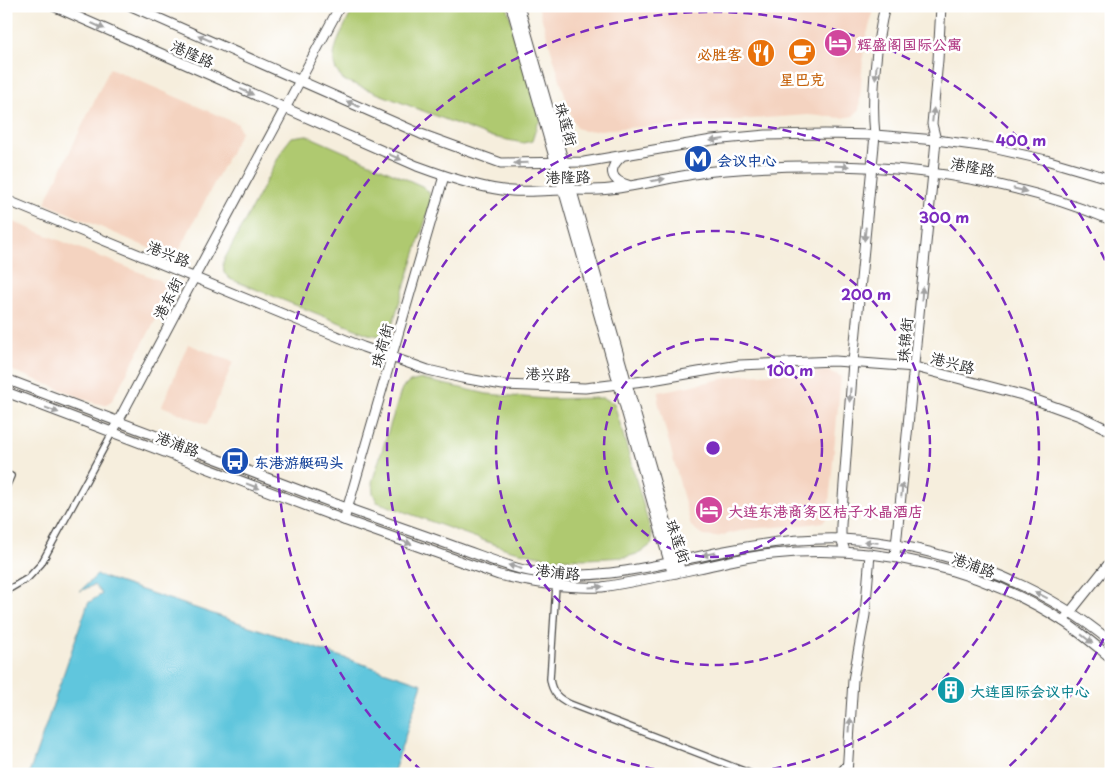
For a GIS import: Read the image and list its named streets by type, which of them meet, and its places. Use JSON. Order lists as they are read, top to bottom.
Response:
{
  "streets": {
    "main road": [
      "港隆路",
      "珠莲街",
      "港兴路",
      "港东街",
      "珠锦街",
      "珠荷街",
      "港浦路"
    ]
  },
  "crossings": [
    ["港隆路", "珠莲街"],
    ["港隆路", "港东街"],
    ["港隆路", "珠锦街"],
    ["港隆路", "珠荷街"],
    ["珠莲街", "港兴路"],
    ["珠莲街", "港浦路"],
    ["港兴路", "港东街"],
    ["港兴路", "珠锦街"],
    ["港兴路", "珠荷街"],
    ["港东街", "港浦路"],
    ["珠锦街", "港浦路"],
    ["珠荷街", "港浦路"]
  ],
  "places": {
    "hotel": ["辉盛阁国际公寓", "大连东港商务区桔子水晶酒店"],
    "cafe": ["星巴克"],
    "restaurant": ["必胜客"],
    "metro station": ["会议中心"],
    "bus stop": ["东港游艇码头"],
    "building": ["大连国际会议中心"]
  },
  "rings": [
    "400 m",
    "300 m",
    "200 m",
    "100 m"
  ]
}
